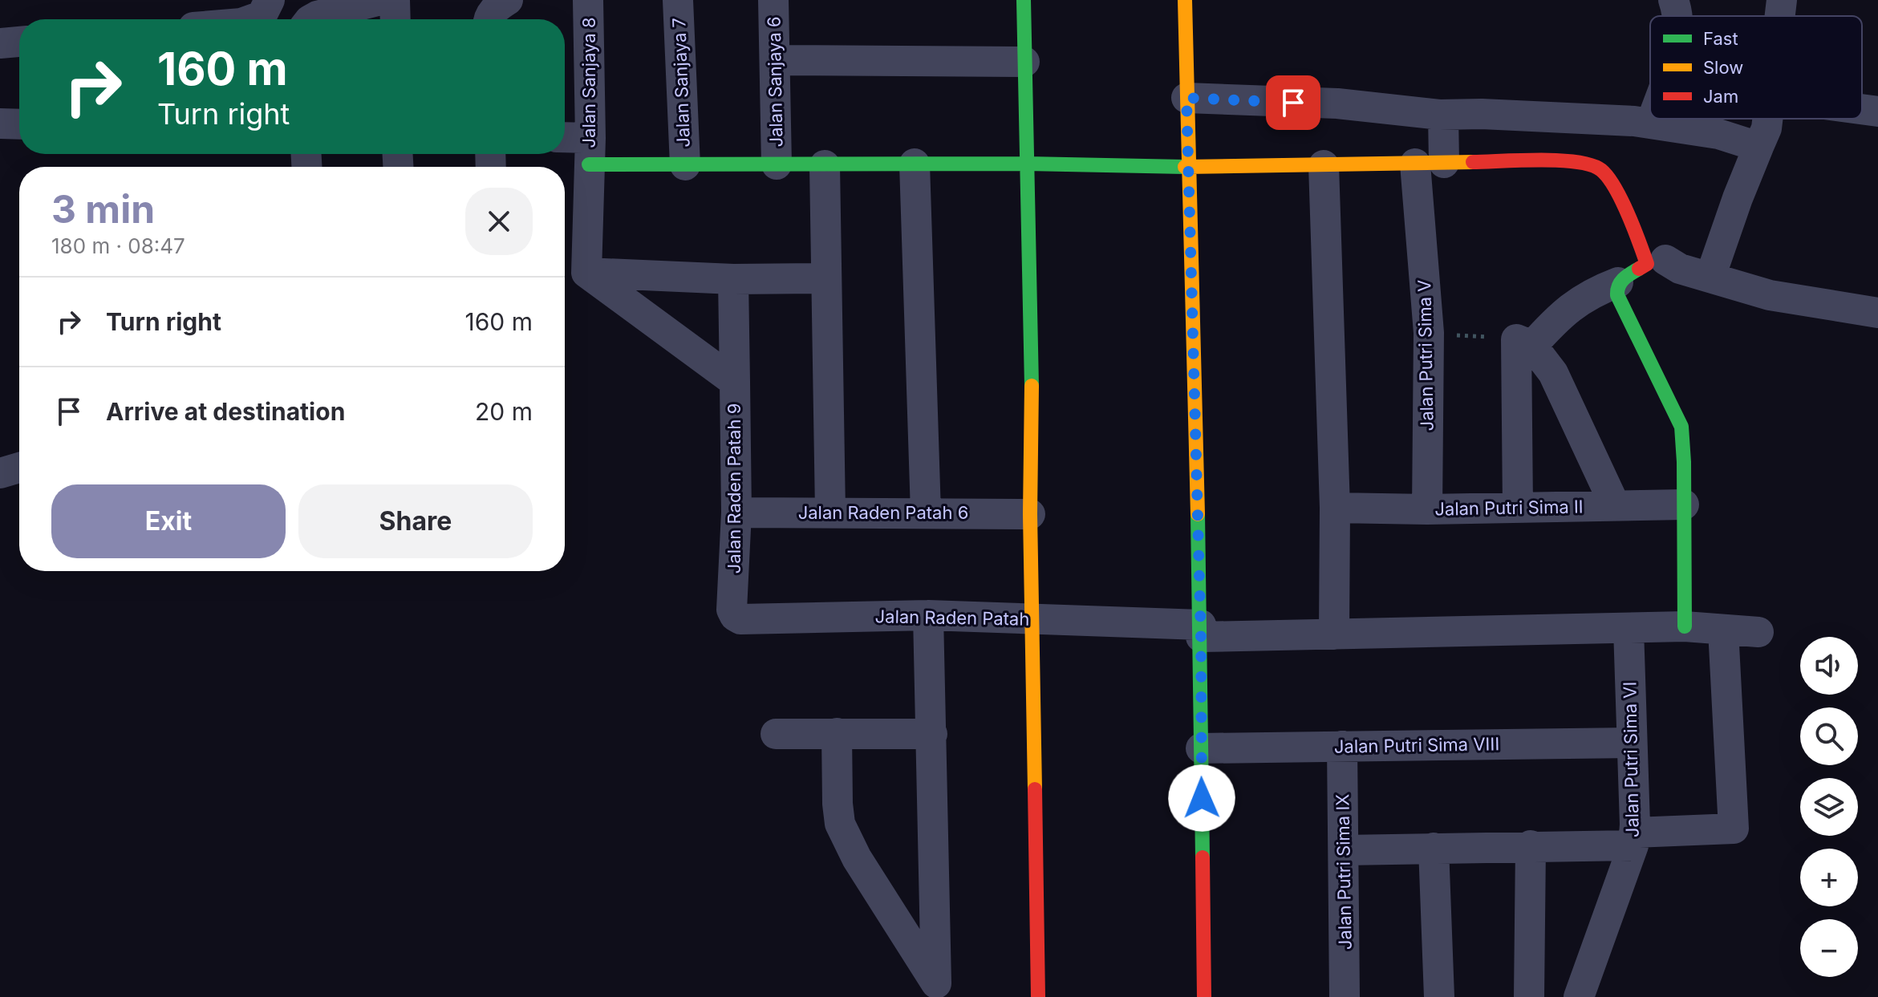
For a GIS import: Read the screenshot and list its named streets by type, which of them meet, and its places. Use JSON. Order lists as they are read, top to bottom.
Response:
{
  "streets": {
    "street": [
      "Jalan Sanjaya 6",
      "Jalan Sanjaya 8",
      "Jalan Sanjaya 7",
      "Jalan Putri Sima V",
      "Jalan Raden Patah 9",
      "Jalan Putri Sima II",
      "Jalan Raden Patah 6",
      "Jalan Raden Patah",
      "Jalan Putri Sima VIII",
      "Jalan Putri Sima VI",
      "Jalan Putri Sima IX"
    ]
  },
  "crossings": [
    ["Jalan Putri Sima V", "Jalan Putri Sima II"],
    ["Jalan Raden Patah 9", "Jalan Raden Patah 6"],
    ["Jalan Raden Patah 9", "Jalan Raden Patah"],
    ["Jalan Raden Patah", "Jalan Putri Sima VI"],
    ["Jalan Putri Sima VIII", "Jalan Putri Sima VI"],
    ["Jalan Putri Sima VIII", "Jalan Putri Sima IX"]
  ],
  "legend": ["Fast", "Slow", "Jam"],
  "page": {
    "turn": ["160 m", "Turn right"],
    "heading": ["3 min", "180 m · 08:47"],
    "list": [
      {
        "name": "Turn right",
        "value": "160 m"
      },
      {
        "name": "Arrive at destination",
        "value": "20 m"
      }
    ],
    "buttons": ["Exit", "Share"],
    "map_buttons": ["+", "−"]
  }
}
